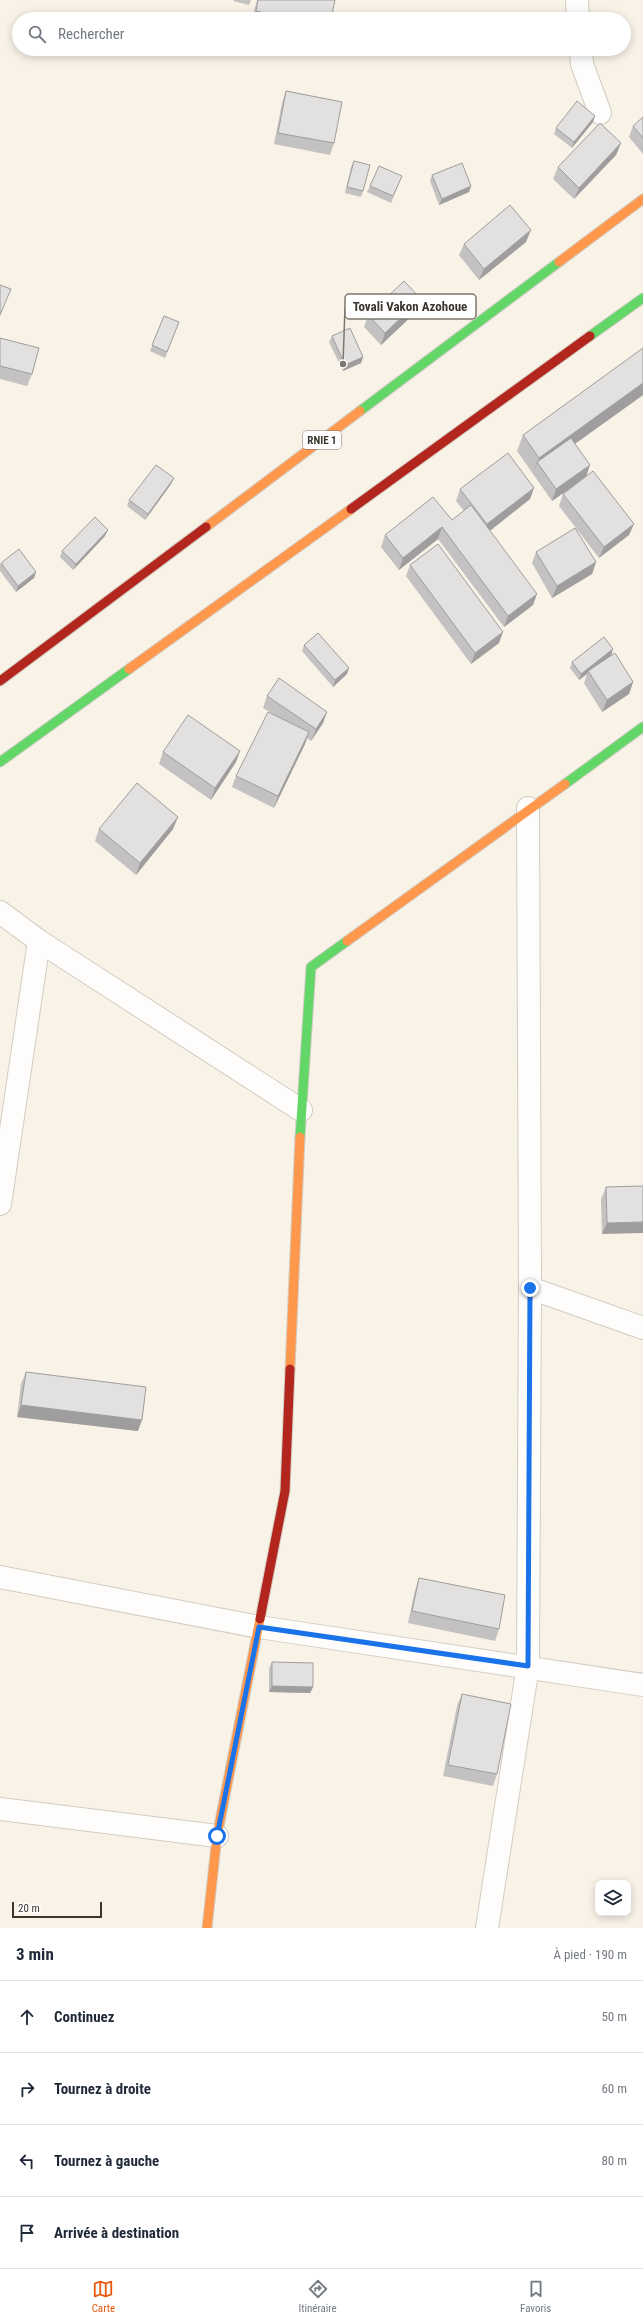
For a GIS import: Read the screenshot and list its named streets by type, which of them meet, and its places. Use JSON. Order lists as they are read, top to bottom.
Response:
{
  "streets": {
    "main road": ["RNIE 1"]
  },
  "places": ["Tovali Vakon Azohoue"],
  "scale_bar": "20 m",
  "page": {
    "search": "Rechercher",
    "scale": "20 m",
    "heading": ["3 min", "À pied · 190 m"],
    "list": [
      ["Continuez", "50 m"],
      ["Tournez à droite", "60 m"],
      ["Tournez à gauche", "80 m"],
      "Arrivée à destination"
    ],
    "nav": ["Carte", "Itinéraire", "Favoris"]
  }
}
